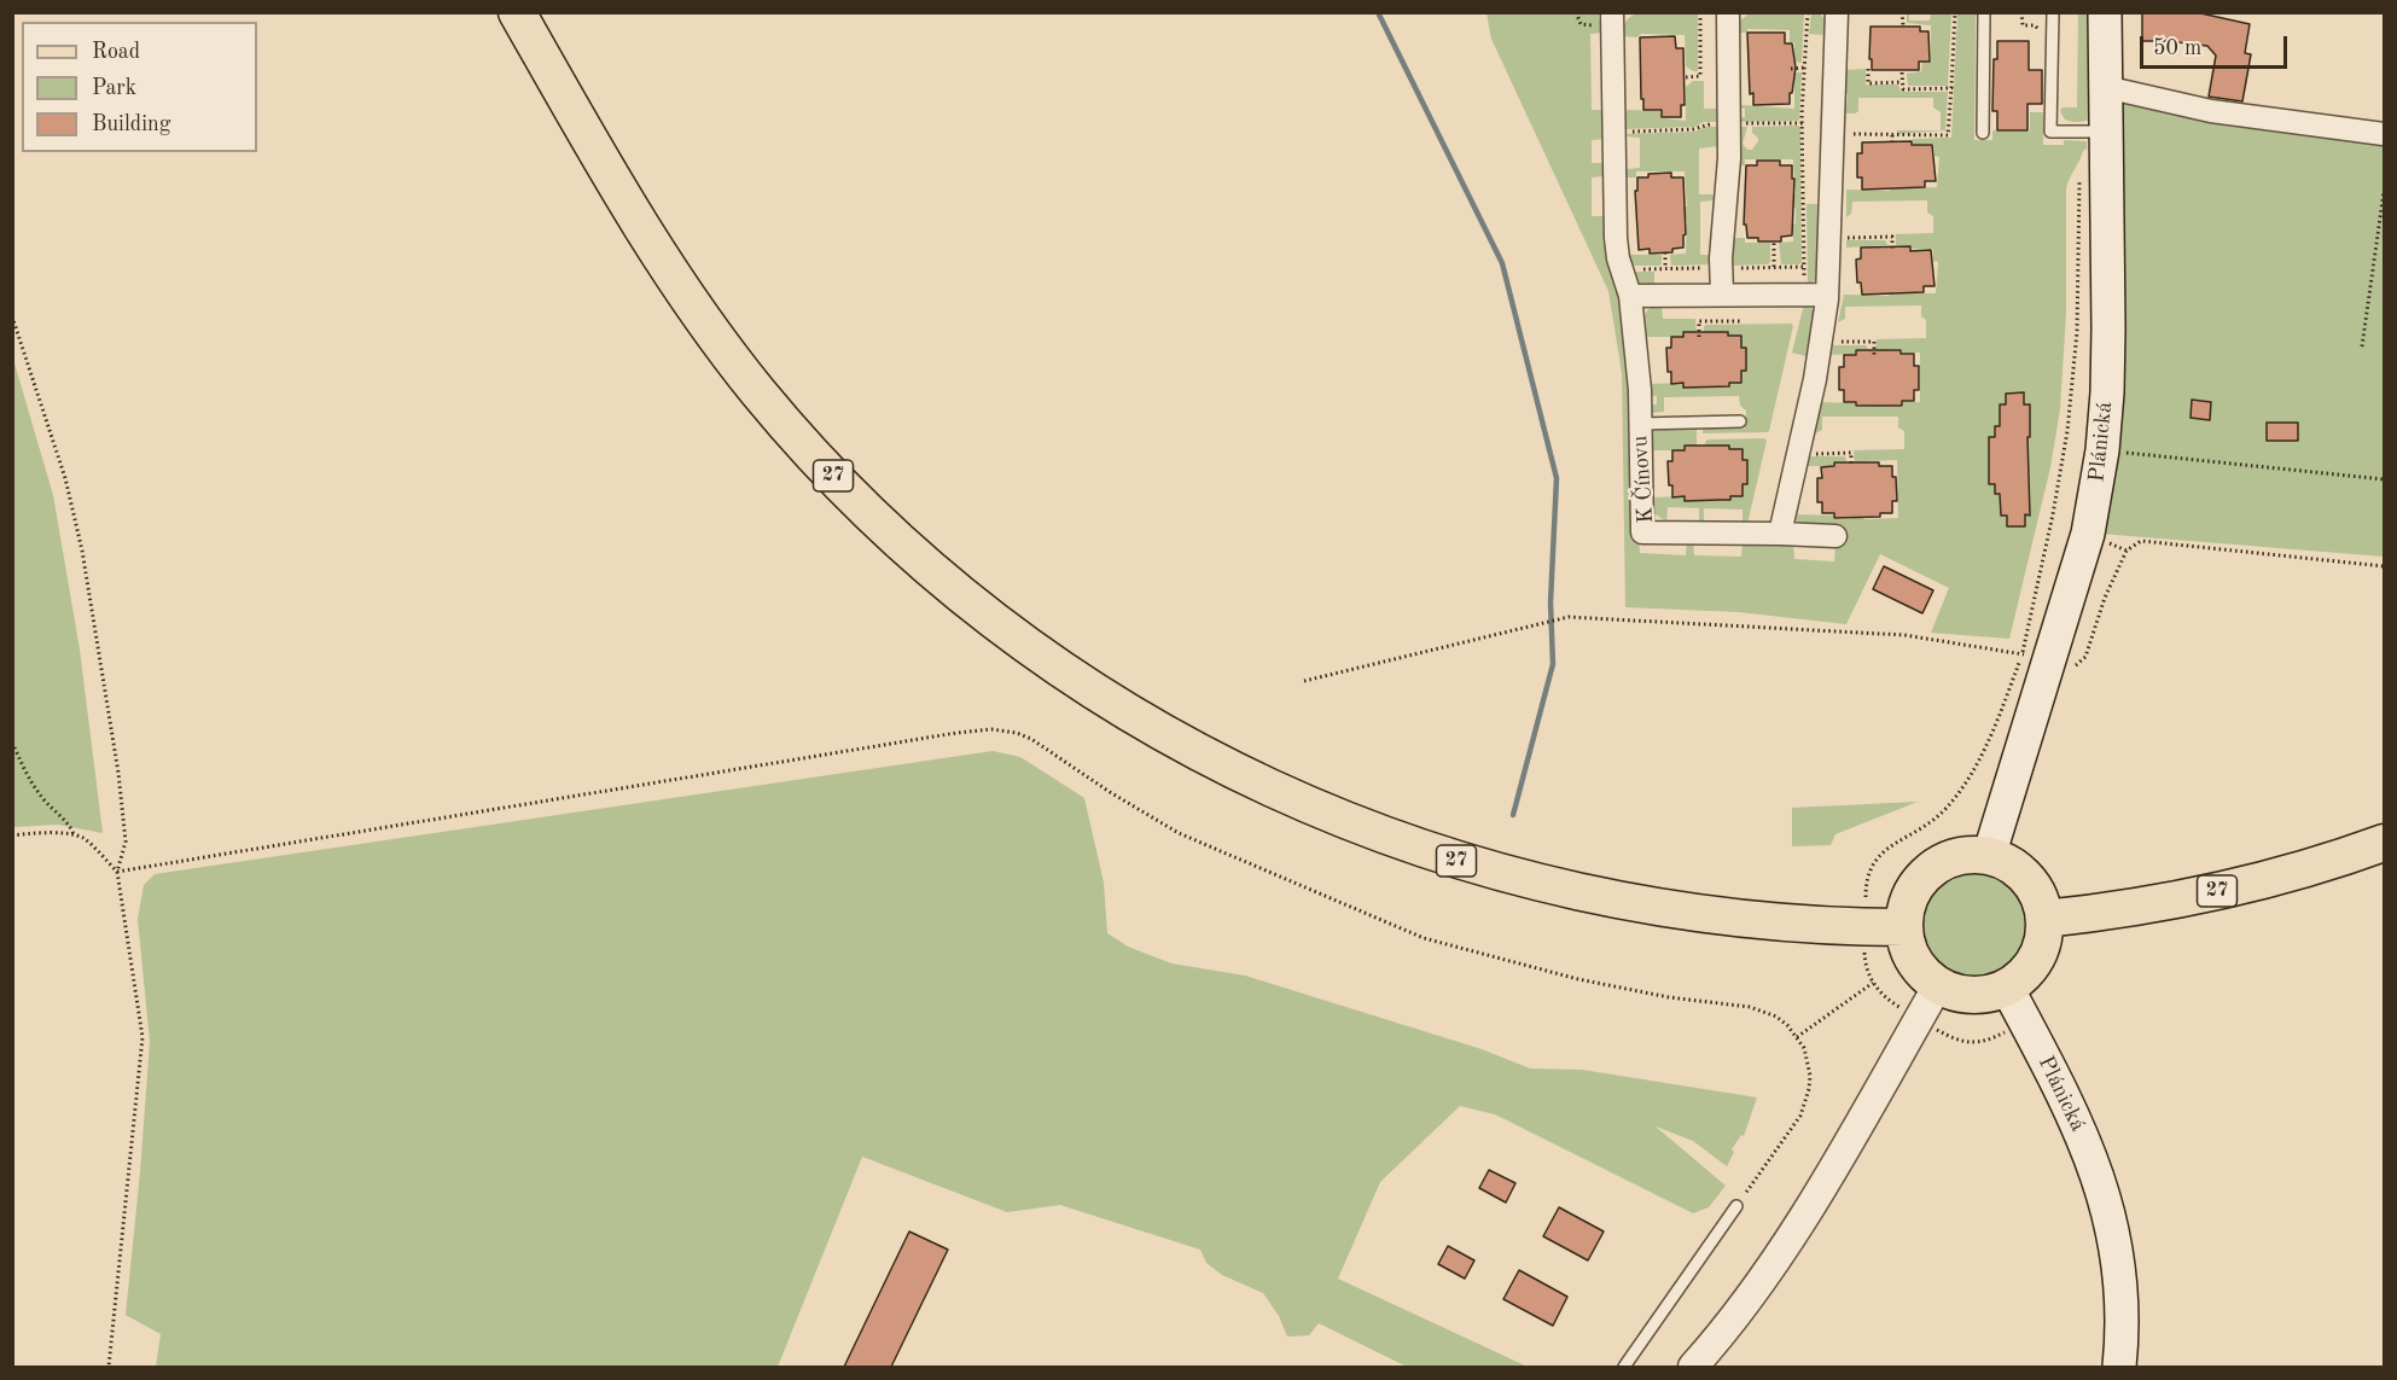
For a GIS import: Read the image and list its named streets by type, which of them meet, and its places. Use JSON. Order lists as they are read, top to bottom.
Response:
{
  "streets": {
    "main road": ["Plánická", "27"],
    "street": ["K Čínovu"]
  },
  "crossings": [
    ["Plánická", "27"]
  ],
  "legend": ["Road", "Park", "Building"],
  "scale_bar": "50 m"
}
